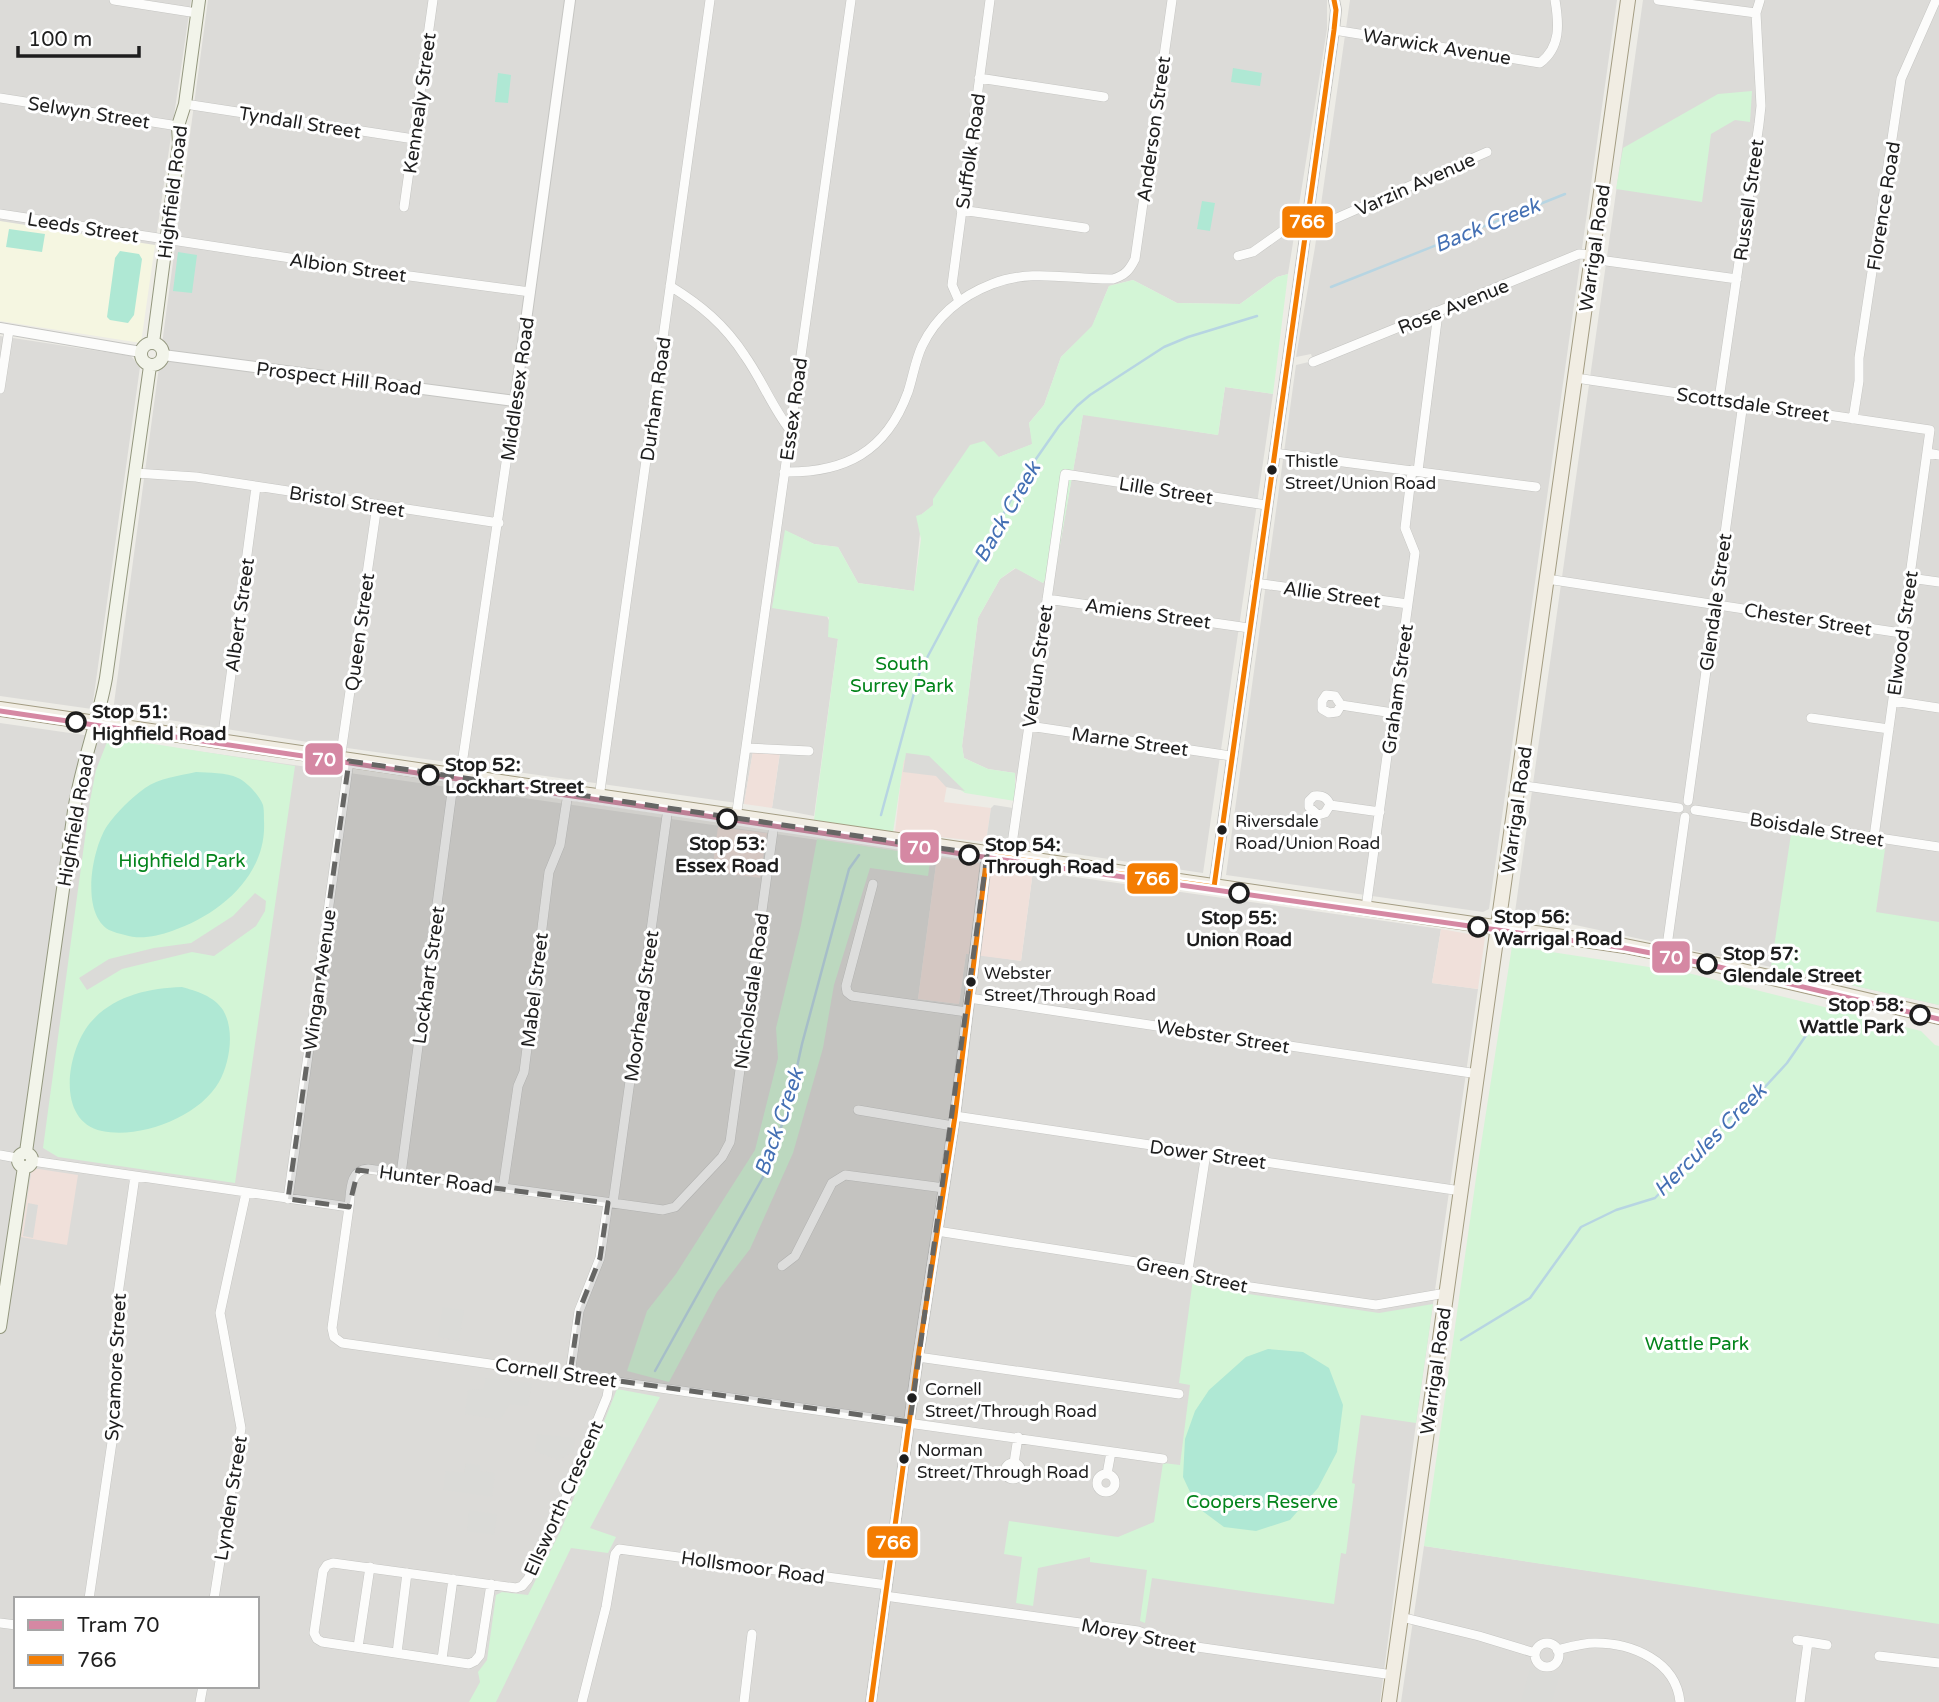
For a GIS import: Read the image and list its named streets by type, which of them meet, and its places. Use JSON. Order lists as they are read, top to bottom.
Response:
{
  "streets": {
    "main road": ["Highfield Road", "Warrigal Road"],
    "street": [
      "Warwick Avenue",
      "Kennealy Street",
      "Selwyn Street",
      "Tyndall Street",
      "Anderson Street",
      "Suffolk Road",
      "Varzin Avenue",
      "Russell Street",
      "Florence Road",
      "Leeds Street",
      "Albion Street",
      "Rose Avenue",
      "Prospect Hill Road",
      "Middlesex Road",
      "Durham Road",
      "Scottsdale Street",
      "Essex Road",
      "Lille Street",
      "Bristol Street",
      "Allie Street",
      "Glendale Street",
      "Amiens Street",
      "Albert Street",
      "Chester Street",
      "Queen Street",
      "Elwood Street",
      "Verdun Street",
      "Graham Street",
      "Marne Street",
      "Boisdale Street",
      "Lockhart Street",
      "Wingan Avenue",
      "Mabel Street",
      "Nicholsdale Road",
      "Moorhead Street",
      "Webster Street",
      "Dower Street",
      "Hunter Road",
      "Green Street",
      "Sycamore Street",
      "Cornell Street",
      "Lynden Street",
      "Ellsworth Crescent",
      "Hollsmoor Road",
      "Morey Street"
    ]
  },
  "crossings": [
    ["Kennealy Street", "Tyndall Street"],
    ["Selwyn Street", "Highfield Road"],
    ["Tyndall Street", "Highfield Road"],
    ["Anderson Street", "Suffolk Road"],
    ["Highfield Road", "Leeds Street"],
    ["Highfield Road", "Albion Street"],
    ["Highfield Road", "Prospect Hill Road"],
    ["Highfield Road", "Bristol Street"],
    ["Russell Street", "Rose Avenue"],
    ["Russell Street", "Scottsdale Street"],
    ["Florence Road", "Scottsdale Street"],
    ["Leeds Street", "Albion Street"],
    ["Warrigal Road", "Rose Avenue"],
    ["Warrigal Road", "Scottsdale Street"],
    ["Warrigal Road", "Chester Street"],
    ["Warrigal Road", "Webster Street"],
    ["Warrigal Road", "Dower Street"],
    ["Warrigal Road", "Green Street"],
    ["Warrigal Road", "Morey Street"],
    ["Albion Street", "Middlesex Road"],
    ["Rose Avenue", "Graham Street"],
    ["Prospect Hill Road", "Middlesex Road"],
    ["Middlesex Road", "Bristol Street"],
    ["Middlesex Road", "Lockhart Street"],
    ["Scottsdale Street", "Glendale Street"],
    ["Scottsdale Street", "Elwood Street"],
    ["Lille Street", "Verdun Street"],
    ["Bristol Street", "Albert Street"],
    ["Bristol Street", "Queen Street"],
    ["Allie Street", "Graham Street"],
    ["Glendale Street", "Chester Street"],
    ["Glendale Street", "Boisdale Street"],
    ["Amiens Street", "Verdun Street"],
    ["Chester Street", "Elwood Street"],
    ["Queen Street", "Wingan Avenue"],
    ["Elwood Street", "Boisdale Street"],
    ["Verdun Street", "Marne Street"],
    ["Lockhart Street", "Hunter Road"],
    ["Mabel Street", "Hunter Road"],
    ["Nicholsdale Road", "Hunter Road"],
    ["Moorhead Street", "Hunter Road"],
    ["Moorhead Street", "Cornell Street"],
    ["Hunter Road", "Cornell Street"],
    ["Cornell Street", "Ellsworth Crescent"],
    ["Hollsmoor Road", "Morey Street"]
  ],
  "water": ["Back Creek", "Hercules Creek"],
  "parks": [
    "South Surrey Park",
    "Highfield Park",
    "Wattle Park",
    "Coopers Reserve"
  ],
  "places": [
    "Thistle Street/Union Road",
    "Stop 51: Highfield Road",
    "Stop 52: Lockhart Street",
    "Stop 53: Essex Road",
    "Riversdale Road/Union Road",
    "Stop 54: Through Road",
    "Stop 55: Union Road",
    "Stop 56: Warrigal Road",
    "Stop 57: Glendale Street",
    "Webster Street/Through Road",
    "Stop 58: Wattle Park",
    "Cornell Street/Through Road",
    "Norman Street/Through Road"
  ],
  "lines": ["transit line 766", "tram line 70"],
  "legend": ["Tram 70", "766"],
  "scale_bar": "100 m"
}
